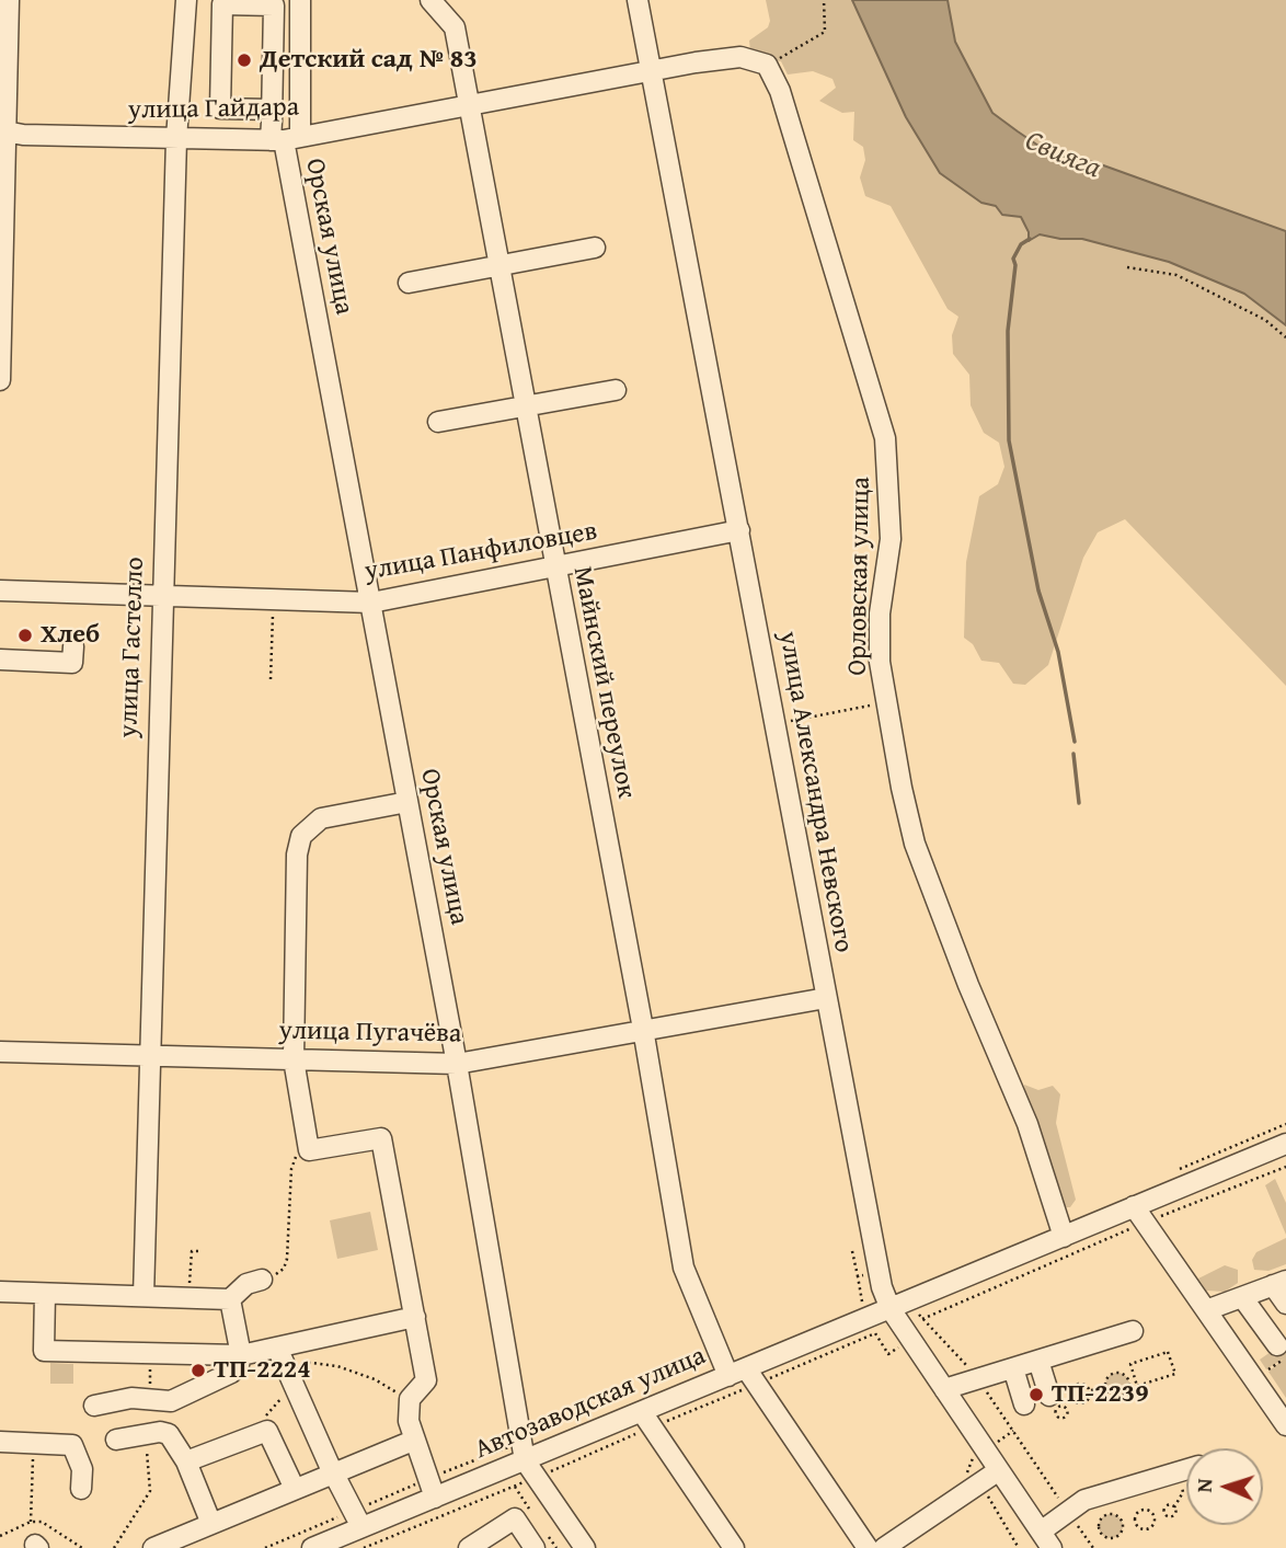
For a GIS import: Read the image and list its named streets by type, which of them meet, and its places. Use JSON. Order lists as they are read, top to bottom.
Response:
{
  "streets": {
    "street": [
      "улица Гайдара",
      "Орская улица",
      "улица Панфиловцев",
      "Орловская улица",
      "улица Гастелло",
      "Майнский переулок",
      "улица Александра Невского",
      "улица Пугачёва",
      "Автозаводская улица"
    ]
  },
  "crossings": [
    ["улица Гайдара", "Орская улица"],
    ["улица Гайдара", "улица Гастелло"],
    ["улица Гайдара", "Майнский переулок"],
    ["улица Гайдара", "улица Александра Невского"],
    ["Орская улица", "улица Панфиловцев"],
    ["Орская улица", "улица Пугачёва"],
    ["Орская улица", "Автозаводская улица"],
    ["улица Панфиловцев", "улица Гастелло"],
    ["улица Панфиловцев", "Майнский переулок"],
    ["улица Панфиловцев", "улица Александра Невского"],
    ["улица Гастелло", "улица Пугачёва"],
    ["Майнский переулок", "улица Пугачёва"],
    ["Майнский переулок", "Автозаводская улица"],
    ["улица Александра Невского", "улица Пугачёва"],
    ["улица Александра Невского", "Автозаводская улица"]
  ],
  "water": ["Свияга"],
  "places": [
    "Детский сад № 83",
    "Хлеб",
    "ТП-2224",
    "ТП-2239"
  ],
  "north": "left"
}
